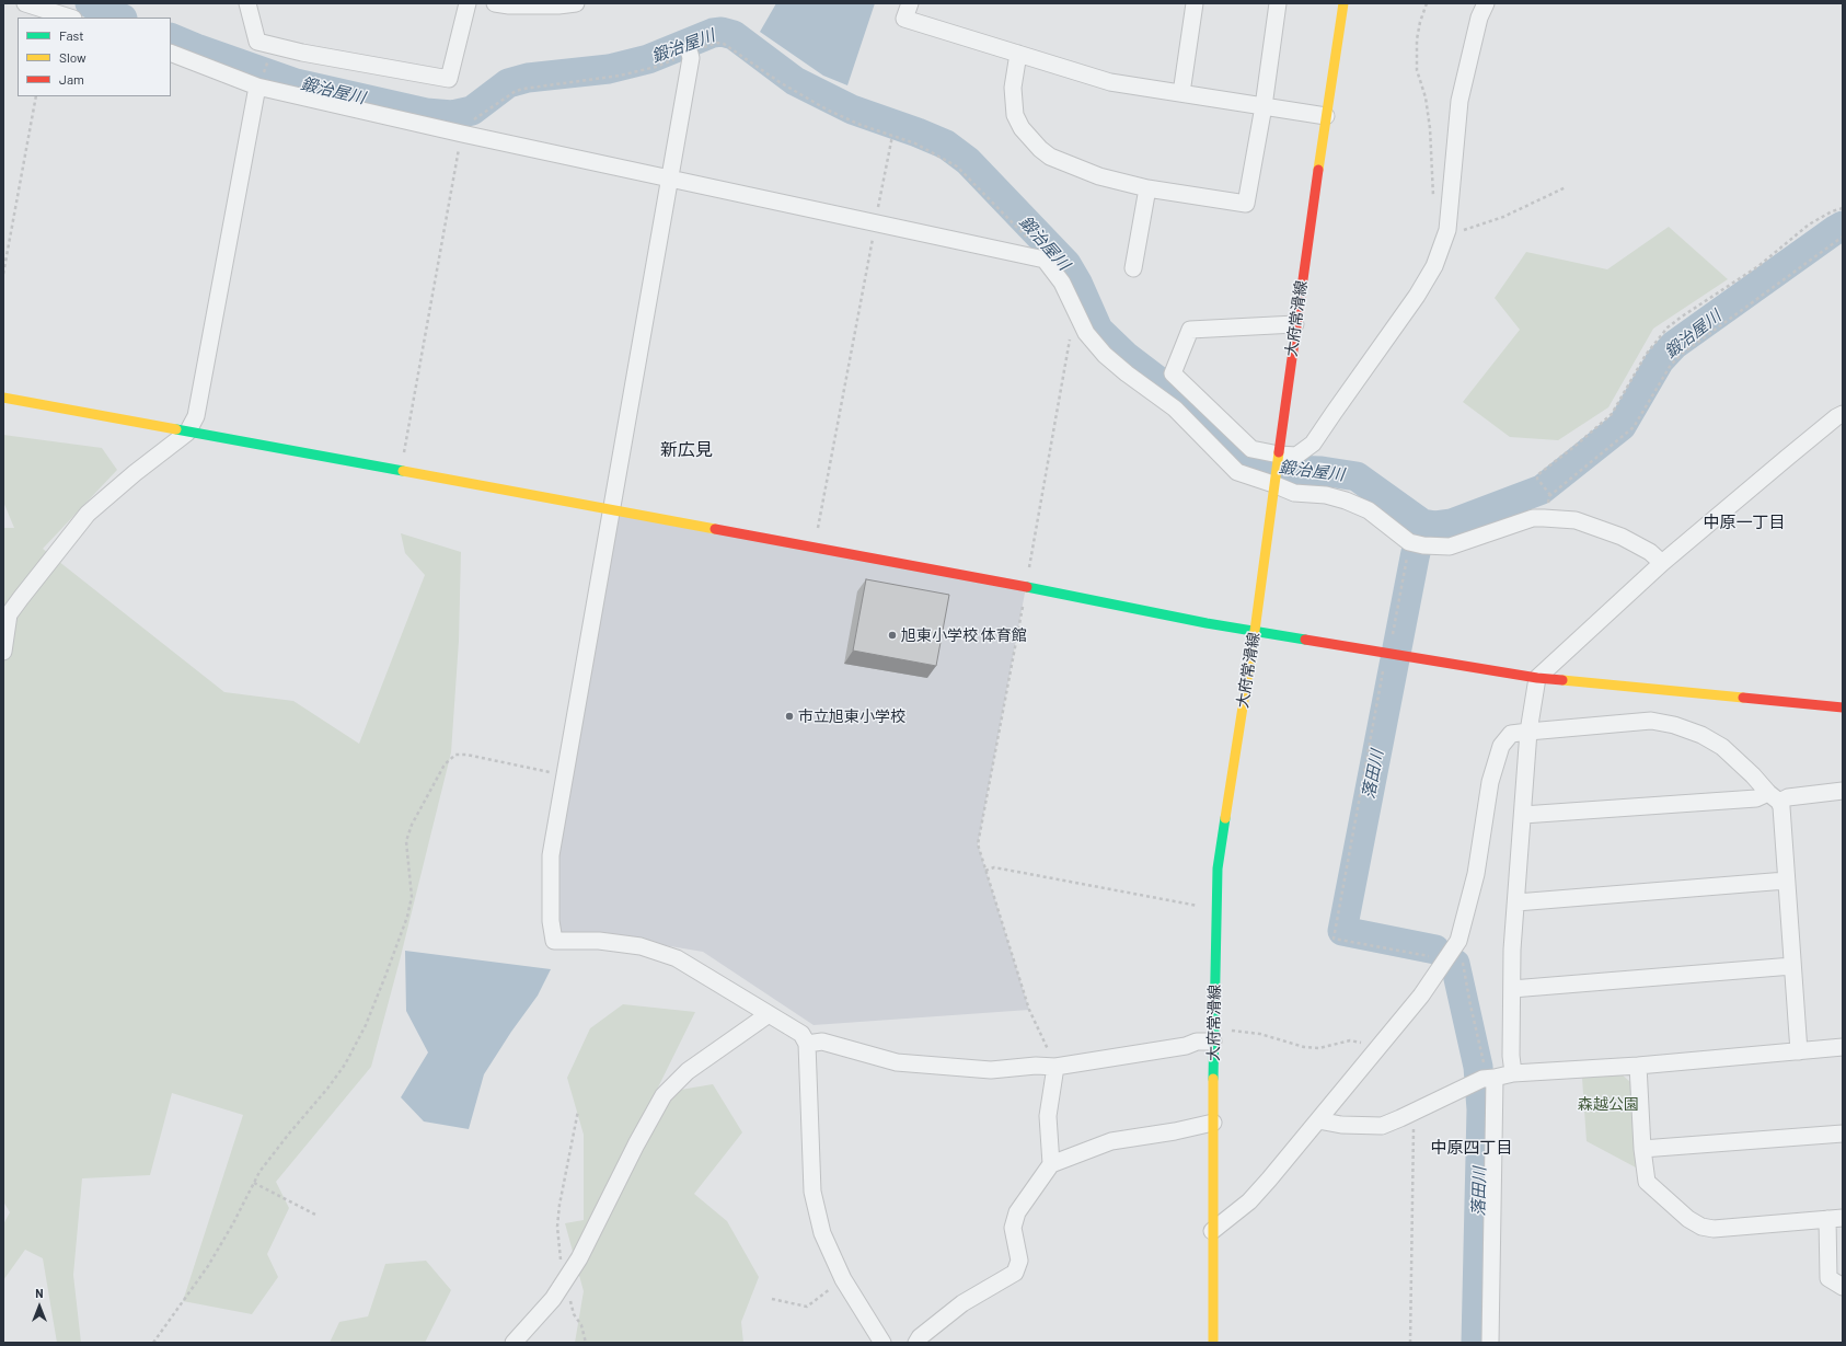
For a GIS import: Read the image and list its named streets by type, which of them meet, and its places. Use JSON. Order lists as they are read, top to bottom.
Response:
{
  "streets": {
    "street": ["大府常滑線"]
  },
  "districts": ["新広見", "中原一丁目", "中原四丁目"],
  "water": ["鍛治屋川", "落田川"],
  "parks": ["森越公園"],
  "places": ["旭東小学校 体育館", "市立旭東小学校"],
  "legend": ["Fast", "Slow", "Jam"],
  "north": "top"
}
